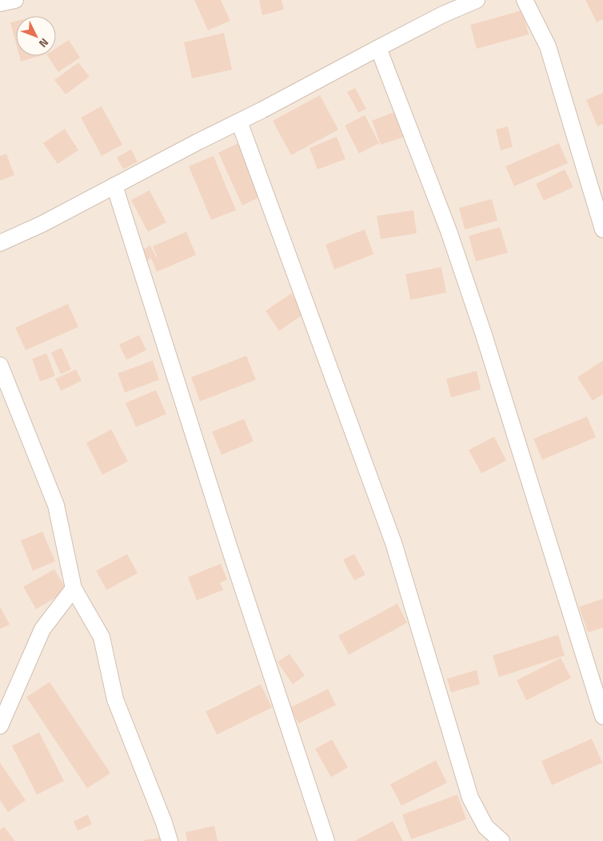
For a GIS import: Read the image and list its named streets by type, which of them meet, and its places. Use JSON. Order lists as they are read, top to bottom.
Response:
{
  "north": "bottom right"
}
